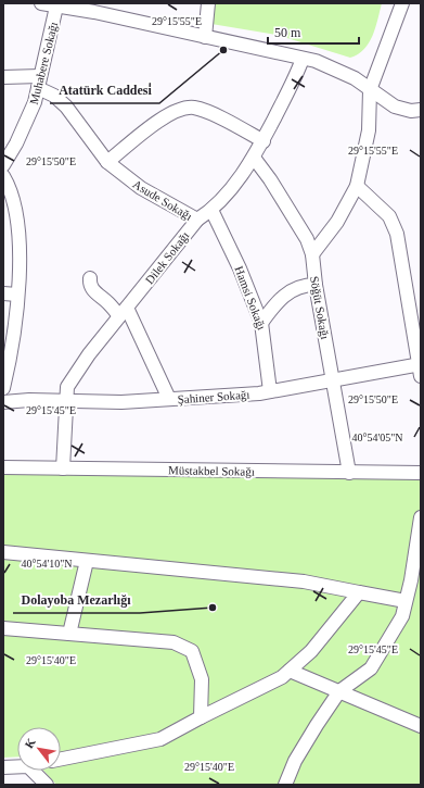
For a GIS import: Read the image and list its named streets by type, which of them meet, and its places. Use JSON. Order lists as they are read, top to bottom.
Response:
{
  "streets": {
    "street": [
      "Muhabere Sokağı",
      "Asude Sokağı",
      "Dilek Sokağı",
      "Hamsi Sokağı",
      "Söğüt Sokağı",
      "Şahiner Sokağı",
      "Müstakbel Sokağı"
    ]
  },
  "crossings": [
    ["Muhabere Sokağı", "Asude Sokağı"],
    ["Asude Sokağı", "Dilek Sokağı"],
    ["Dilek Sokağı", "Hamsi Sokağı"],
    ["Dilek Sokağı", "Söğüt Sokağı"],
    ["Dilek Sokağı", "Şahiner Sokağı"],
    ["Dilek Sokağı", "Müstakbel Sokağı"],
    ["Hamsi Sokağı", "Şahiner Sokağı"],
    ["Söğüt Sokağı", "Şahiner Sokağı"],
    ["Söğüt Sokağı", "Müstakbel Sokağı"]
  ],
  "places": ["Atatürk Caddesi̇", "Dolayoba Mezarlığı"],
  "scale_bar": "50 m",
  "north": "top left",
  "coordinates": [
    "29°15'55\"E",
    "29°15'50\"E",
    "29°15'45\"E",
    "40°54'05\"N",
    "40°54'10\"N",
    "29°15'40\"E"
  ]
}
